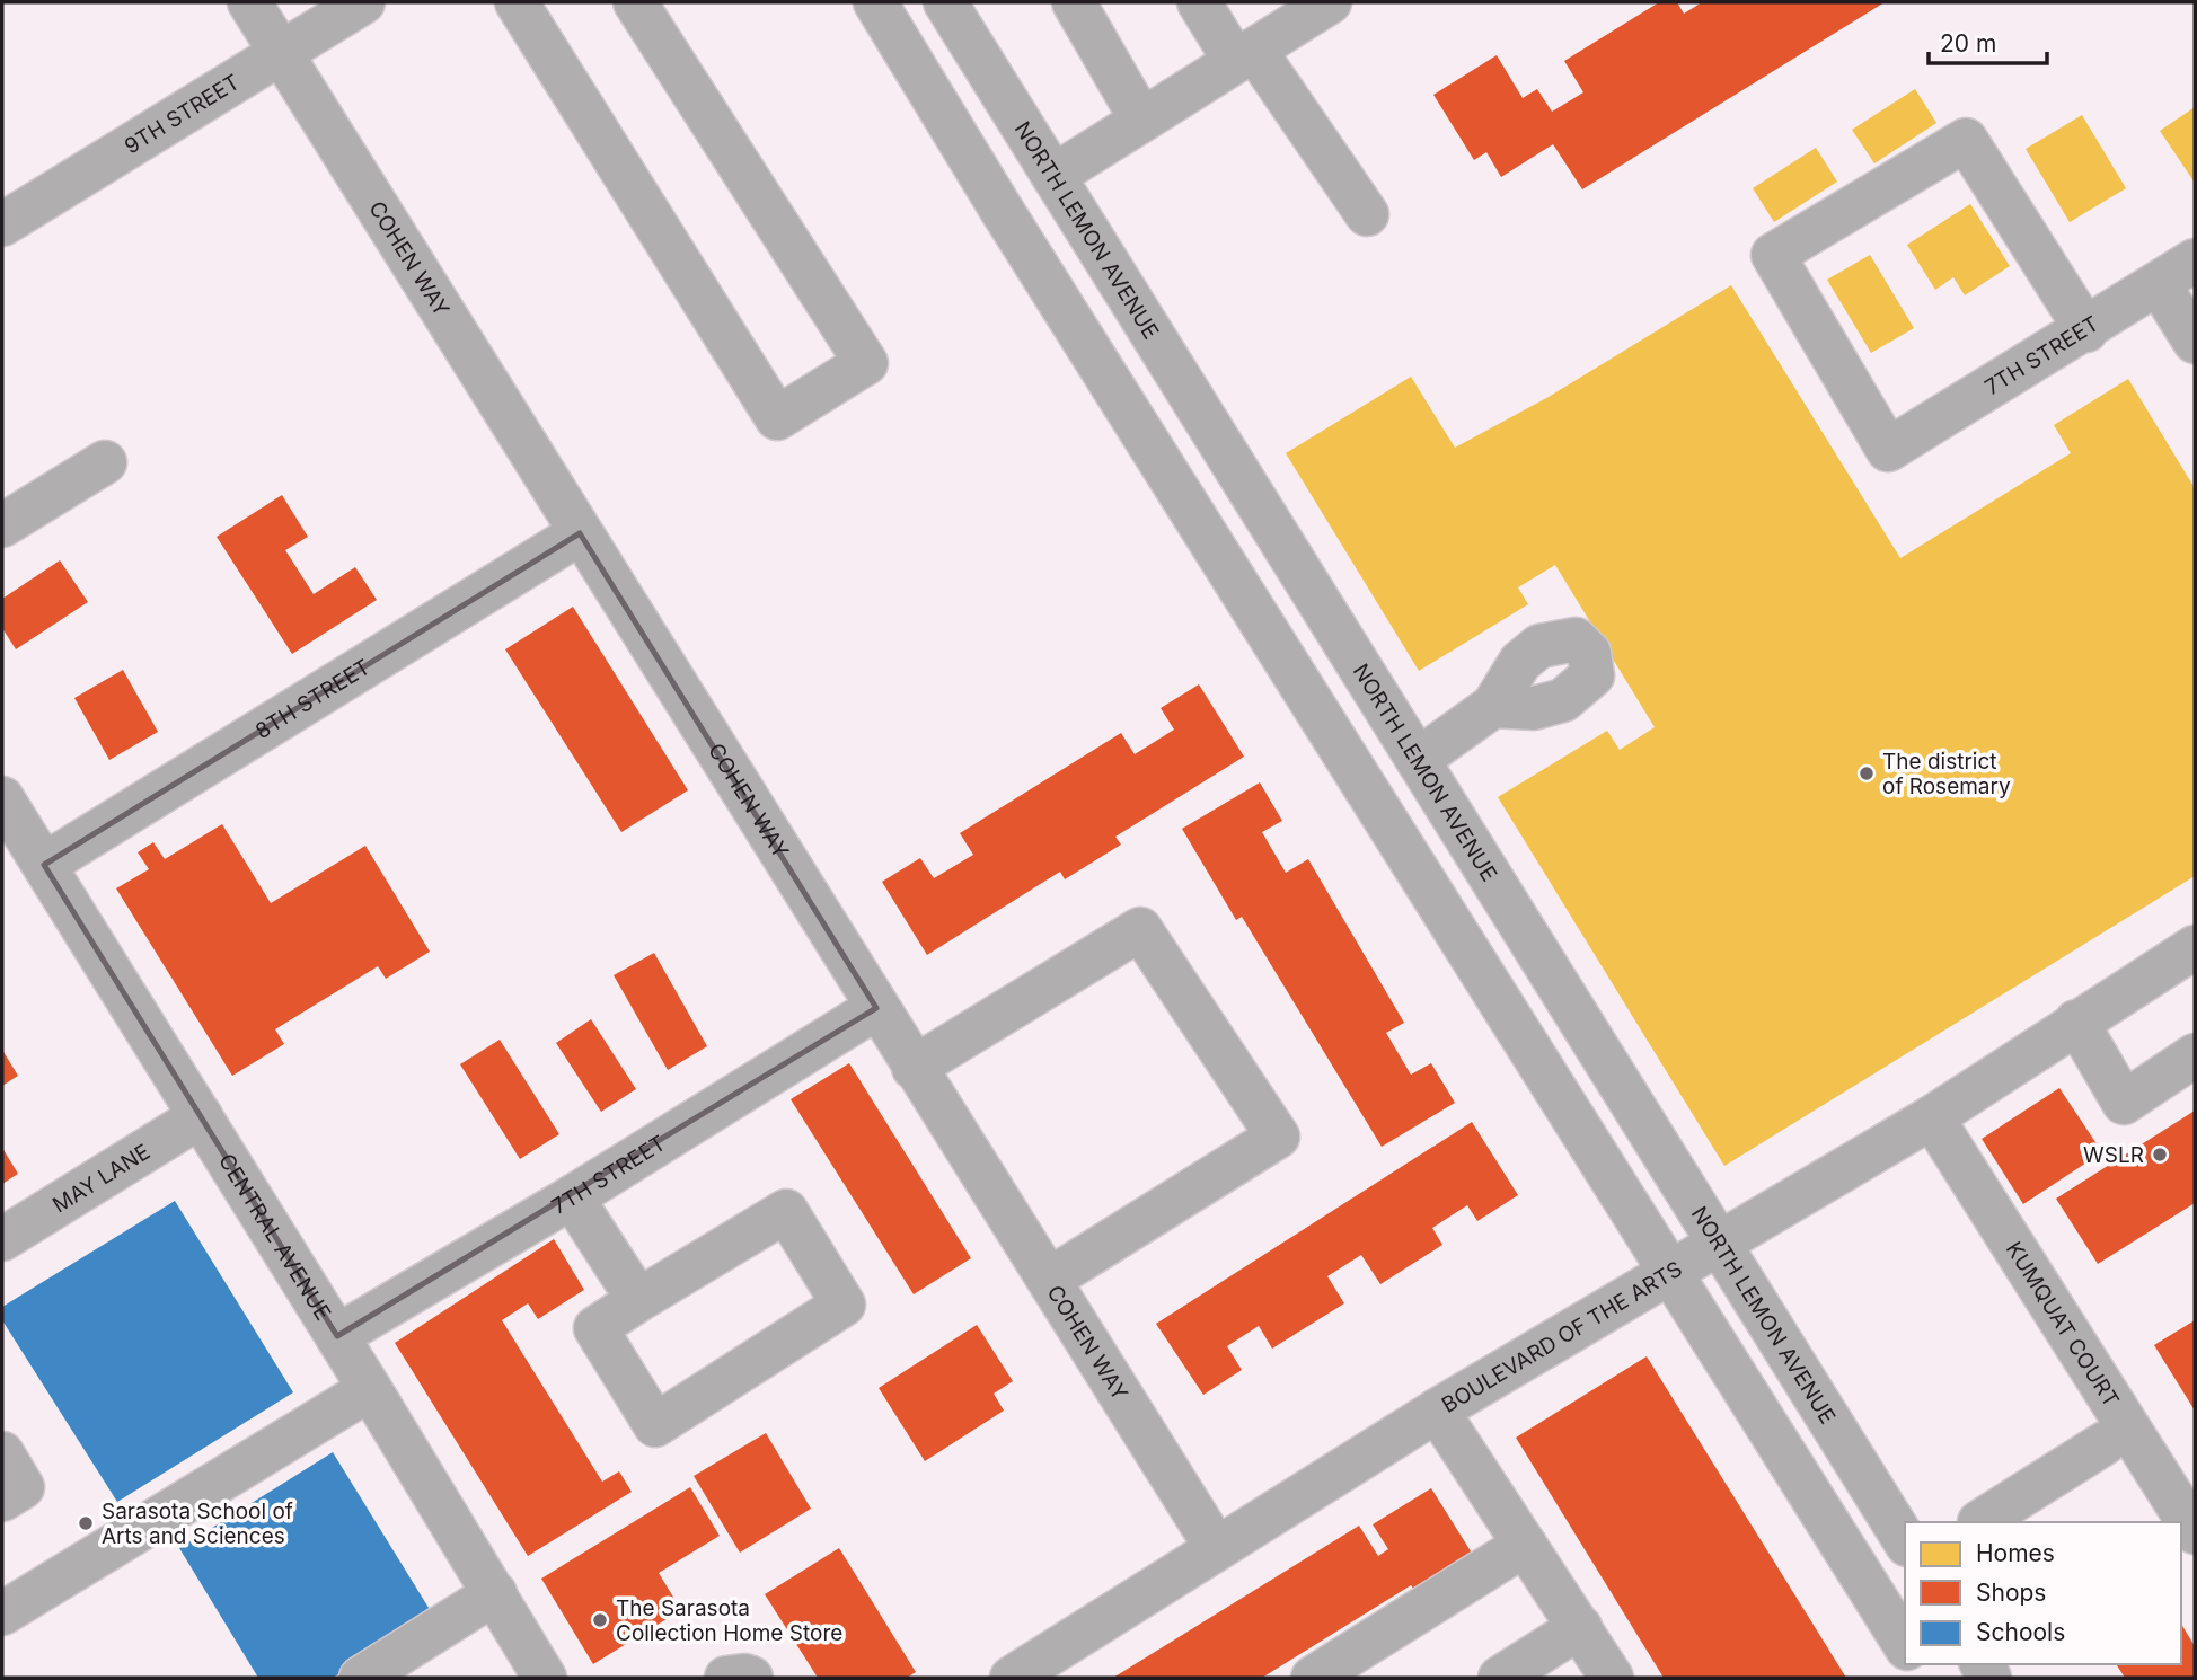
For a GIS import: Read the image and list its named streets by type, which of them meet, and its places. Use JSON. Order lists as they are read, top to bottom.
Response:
{
  "streets": {
    "street": [
      "9TH STREET",
      "NORTH LEMON AVENUE",
      "COHEN WAY",
      "7TH STREET",
      "8TH STREET",
      "MAY LANE",
      "CENTRAL AVENUE",
      "KUMQUAT COURT",
      "BOULEVARD OF THE ARTS"
    ]
  },
  "crossings": [
    ["9TH STREET", "COHEN WAY"],
    ["NORTH LEMON AVENUE", "BOULEVARD OF THE ARTS"],
    ["COHEN WAY", "7TH STREET"],
    ["COHEN WAY", "8TH STREET"],
    ["COHEN WAY", "BOULEVARD OF THE ARTS"],
    ["7TH STREET", "CENTRAL AVENUE"],
    ["8TH STREET", "CENTRAL AVENUE"],
    ["MAY LANE", "CENTRAL AVENUE"],
    ["KUMQUAT COURT", "BOULEVARD OF THE ARTS"]
  ],
  "places": [
    "The district of Rosemary",
    "WSLR",
    "Sarasota School of Arts and Sciences",
    "The Sarasota Collection Home Store"
  ],
  "legend": ["Homes", "Shops", "Schools"],
  "scale_bar": "20 m"
}
